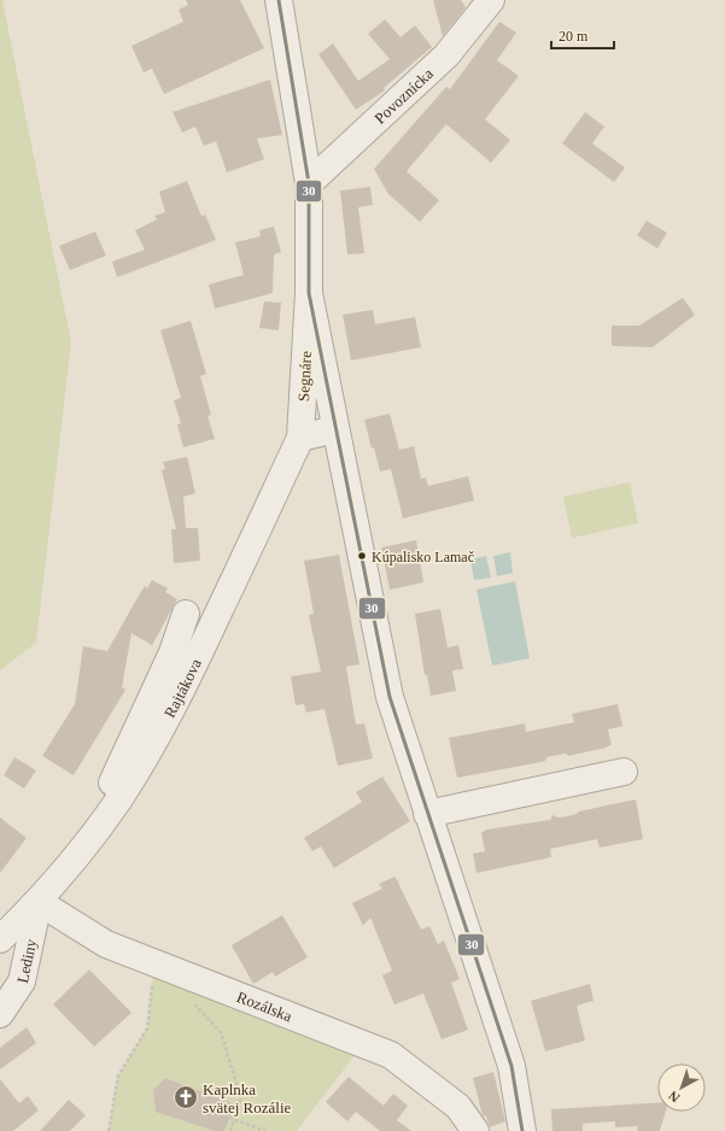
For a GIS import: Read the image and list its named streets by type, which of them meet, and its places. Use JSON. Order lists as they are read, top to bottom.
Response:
{
  "streets": {
    "street": [
      "Povoznícka",
      "Segnáre",
      "Rajtákova",
      "Lediny",
      "Rozálska"
    ]
  },
  "crossings": [
    ["Povoznícka", "Segnáre"],
    ["Segnáre", "Rajtákova"],
    ["Rajtákova", "Lediny"],
    ["Rajtákova", "Rozálska"],
    ["Lediny", "Rozálska"]
  ],
  "places": {
    "other": ["Kúpalisko Lamač"],
    "church": ["Kaplnka svätej Rozálie"]
  },
  "lines": ["transit line 30"],
  "scale_bar": "20 m",
  "north": "bottom left"
}
